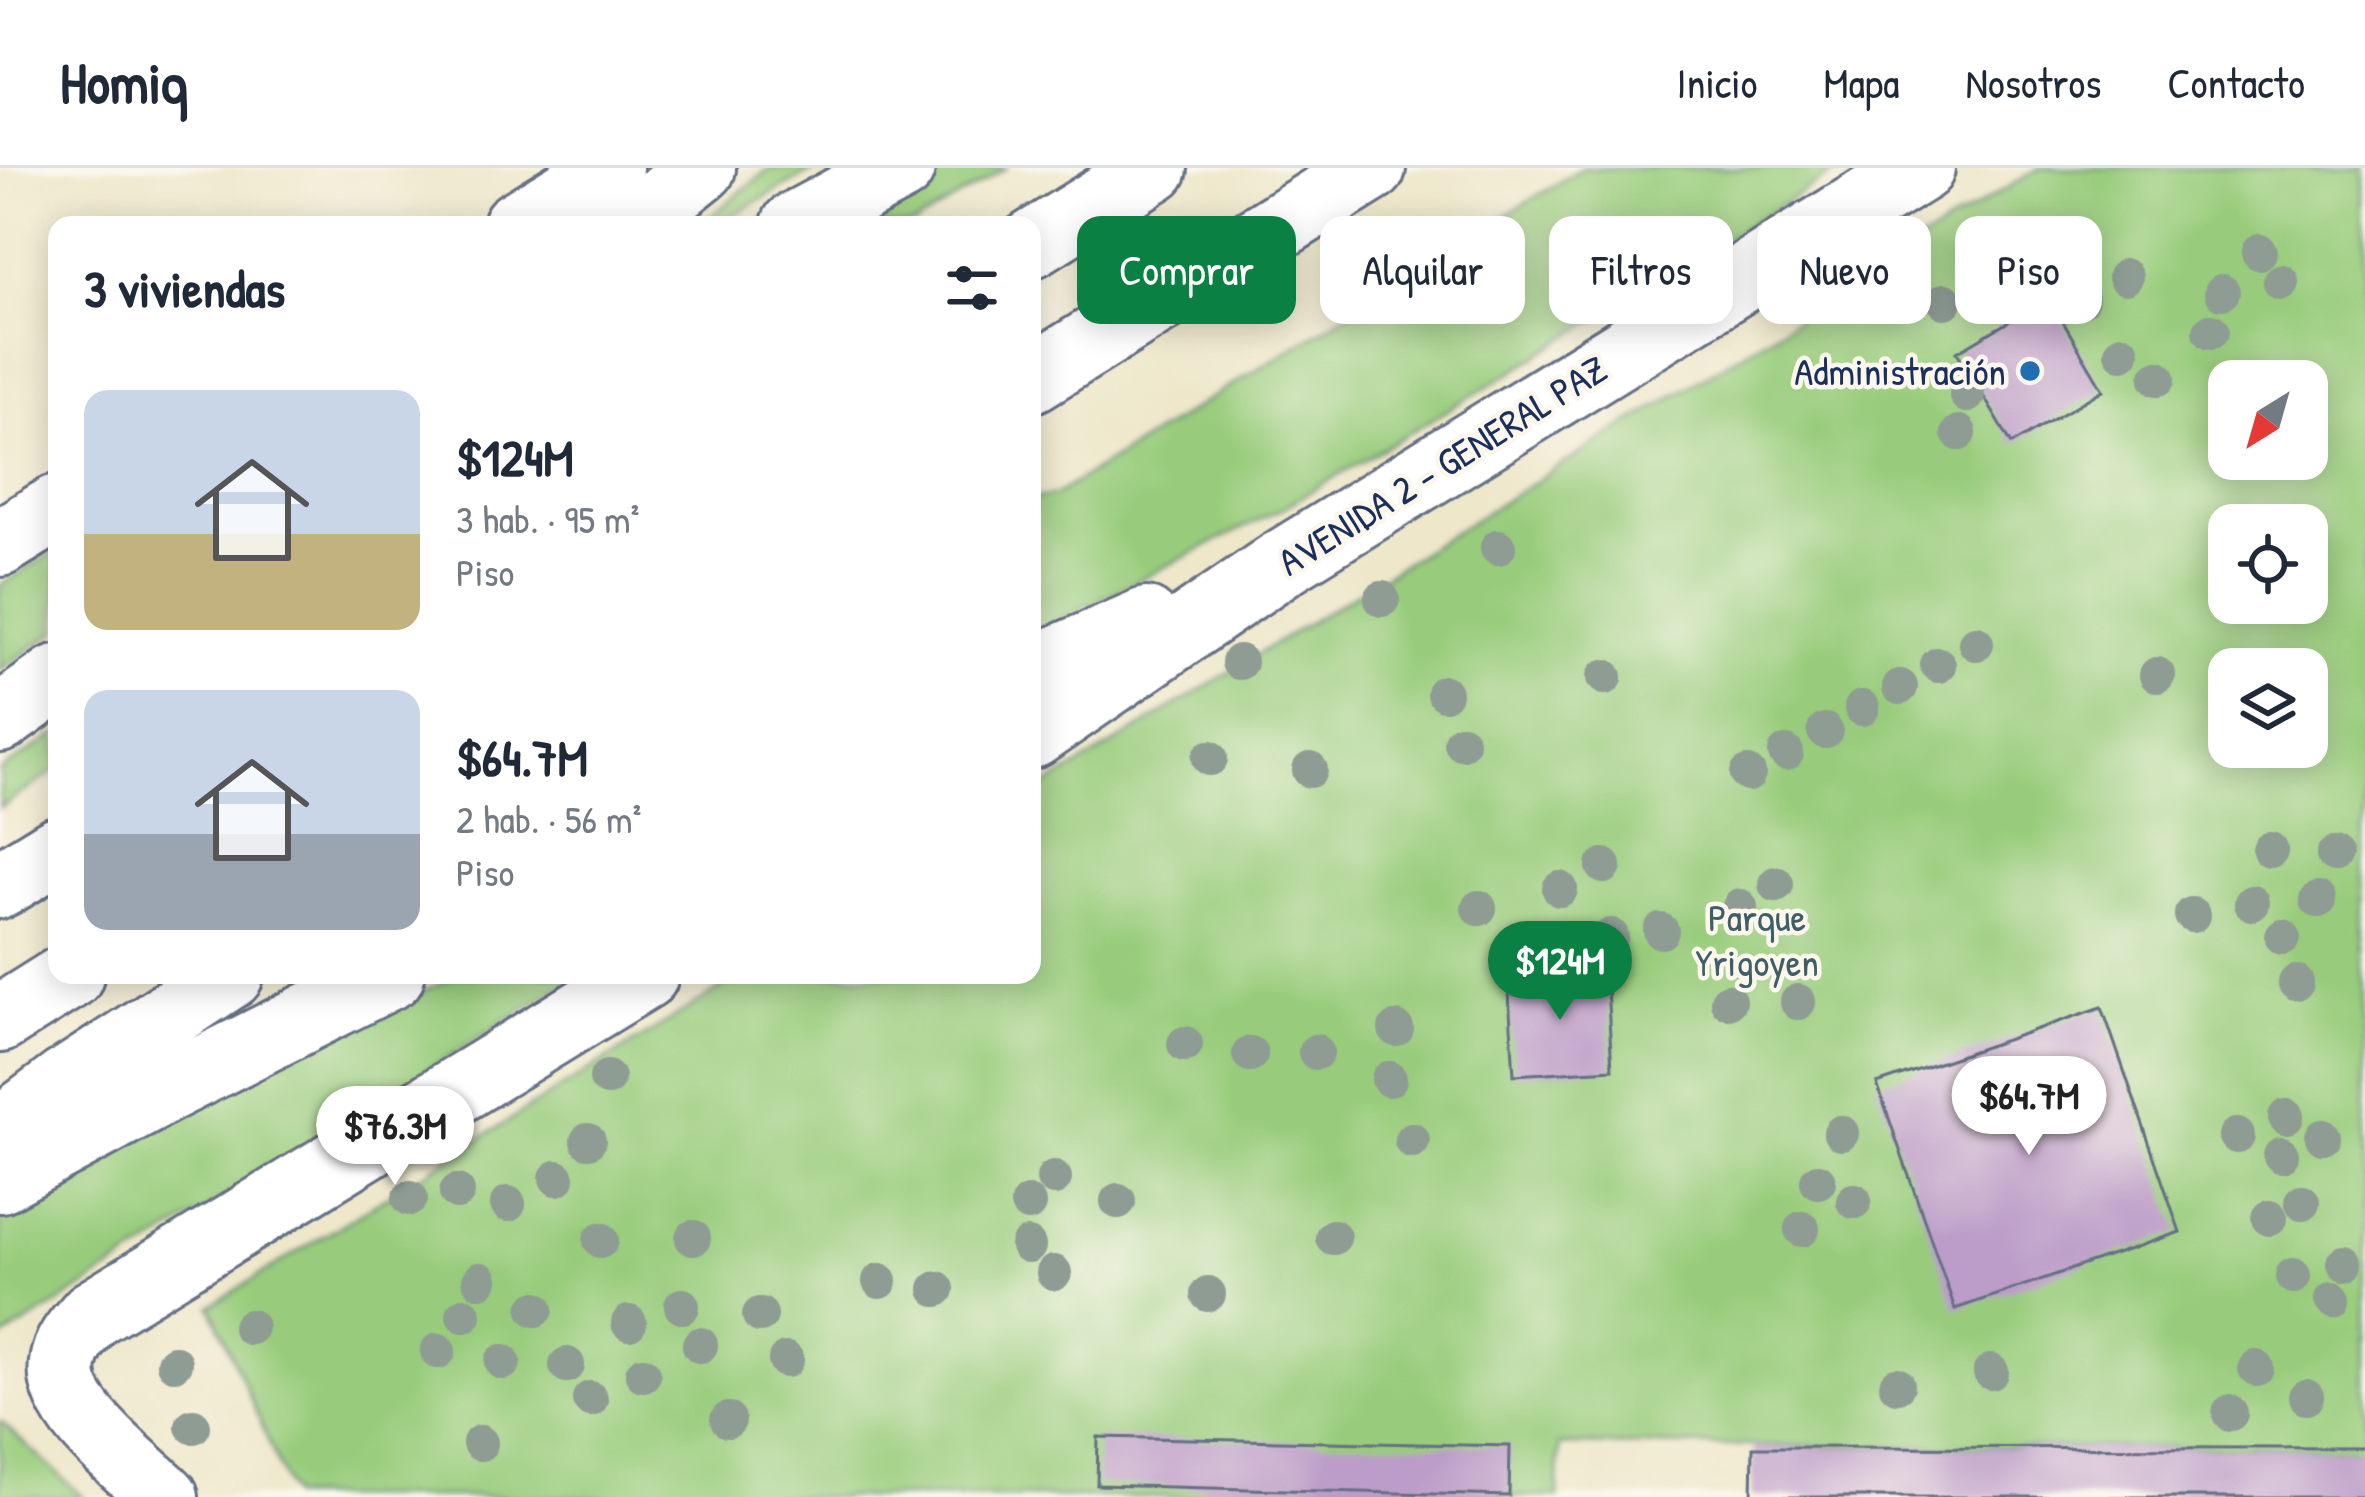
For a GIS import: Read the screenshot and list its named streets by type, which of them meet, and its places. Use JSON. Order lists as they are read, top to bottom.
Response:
{
  "streets": {
    "main road": ["AVENIDA 2 - GENERAL PAZ"]
  },
  "parks": ["Parque Yrigoyen"],
  "places": ["Administración"],
  "north": "bottom left",
  "page": {
    "header": "Homiq",
    "nav": [
      "Inicio",
      "Mapa",
      "Nosotros",
      "Contacto"
    ],
    "chip": [
      "Comprar",
      "Alquilar",
      "Filtros",
      "Nuevo",
      "Piso"
    ],
    "heading": "3 viviendas",
    "list": [
      {
        "name": "$124M",
        "note": "3 hab. · 95 m² · Piso"
      },
      {
        "name": "$64.7M",
        "note": "2 hab. · 56 m² · Piso"
      }
    ],
    "price": ["$124M", "$64.7M", "$76.3M"]
  }
}
